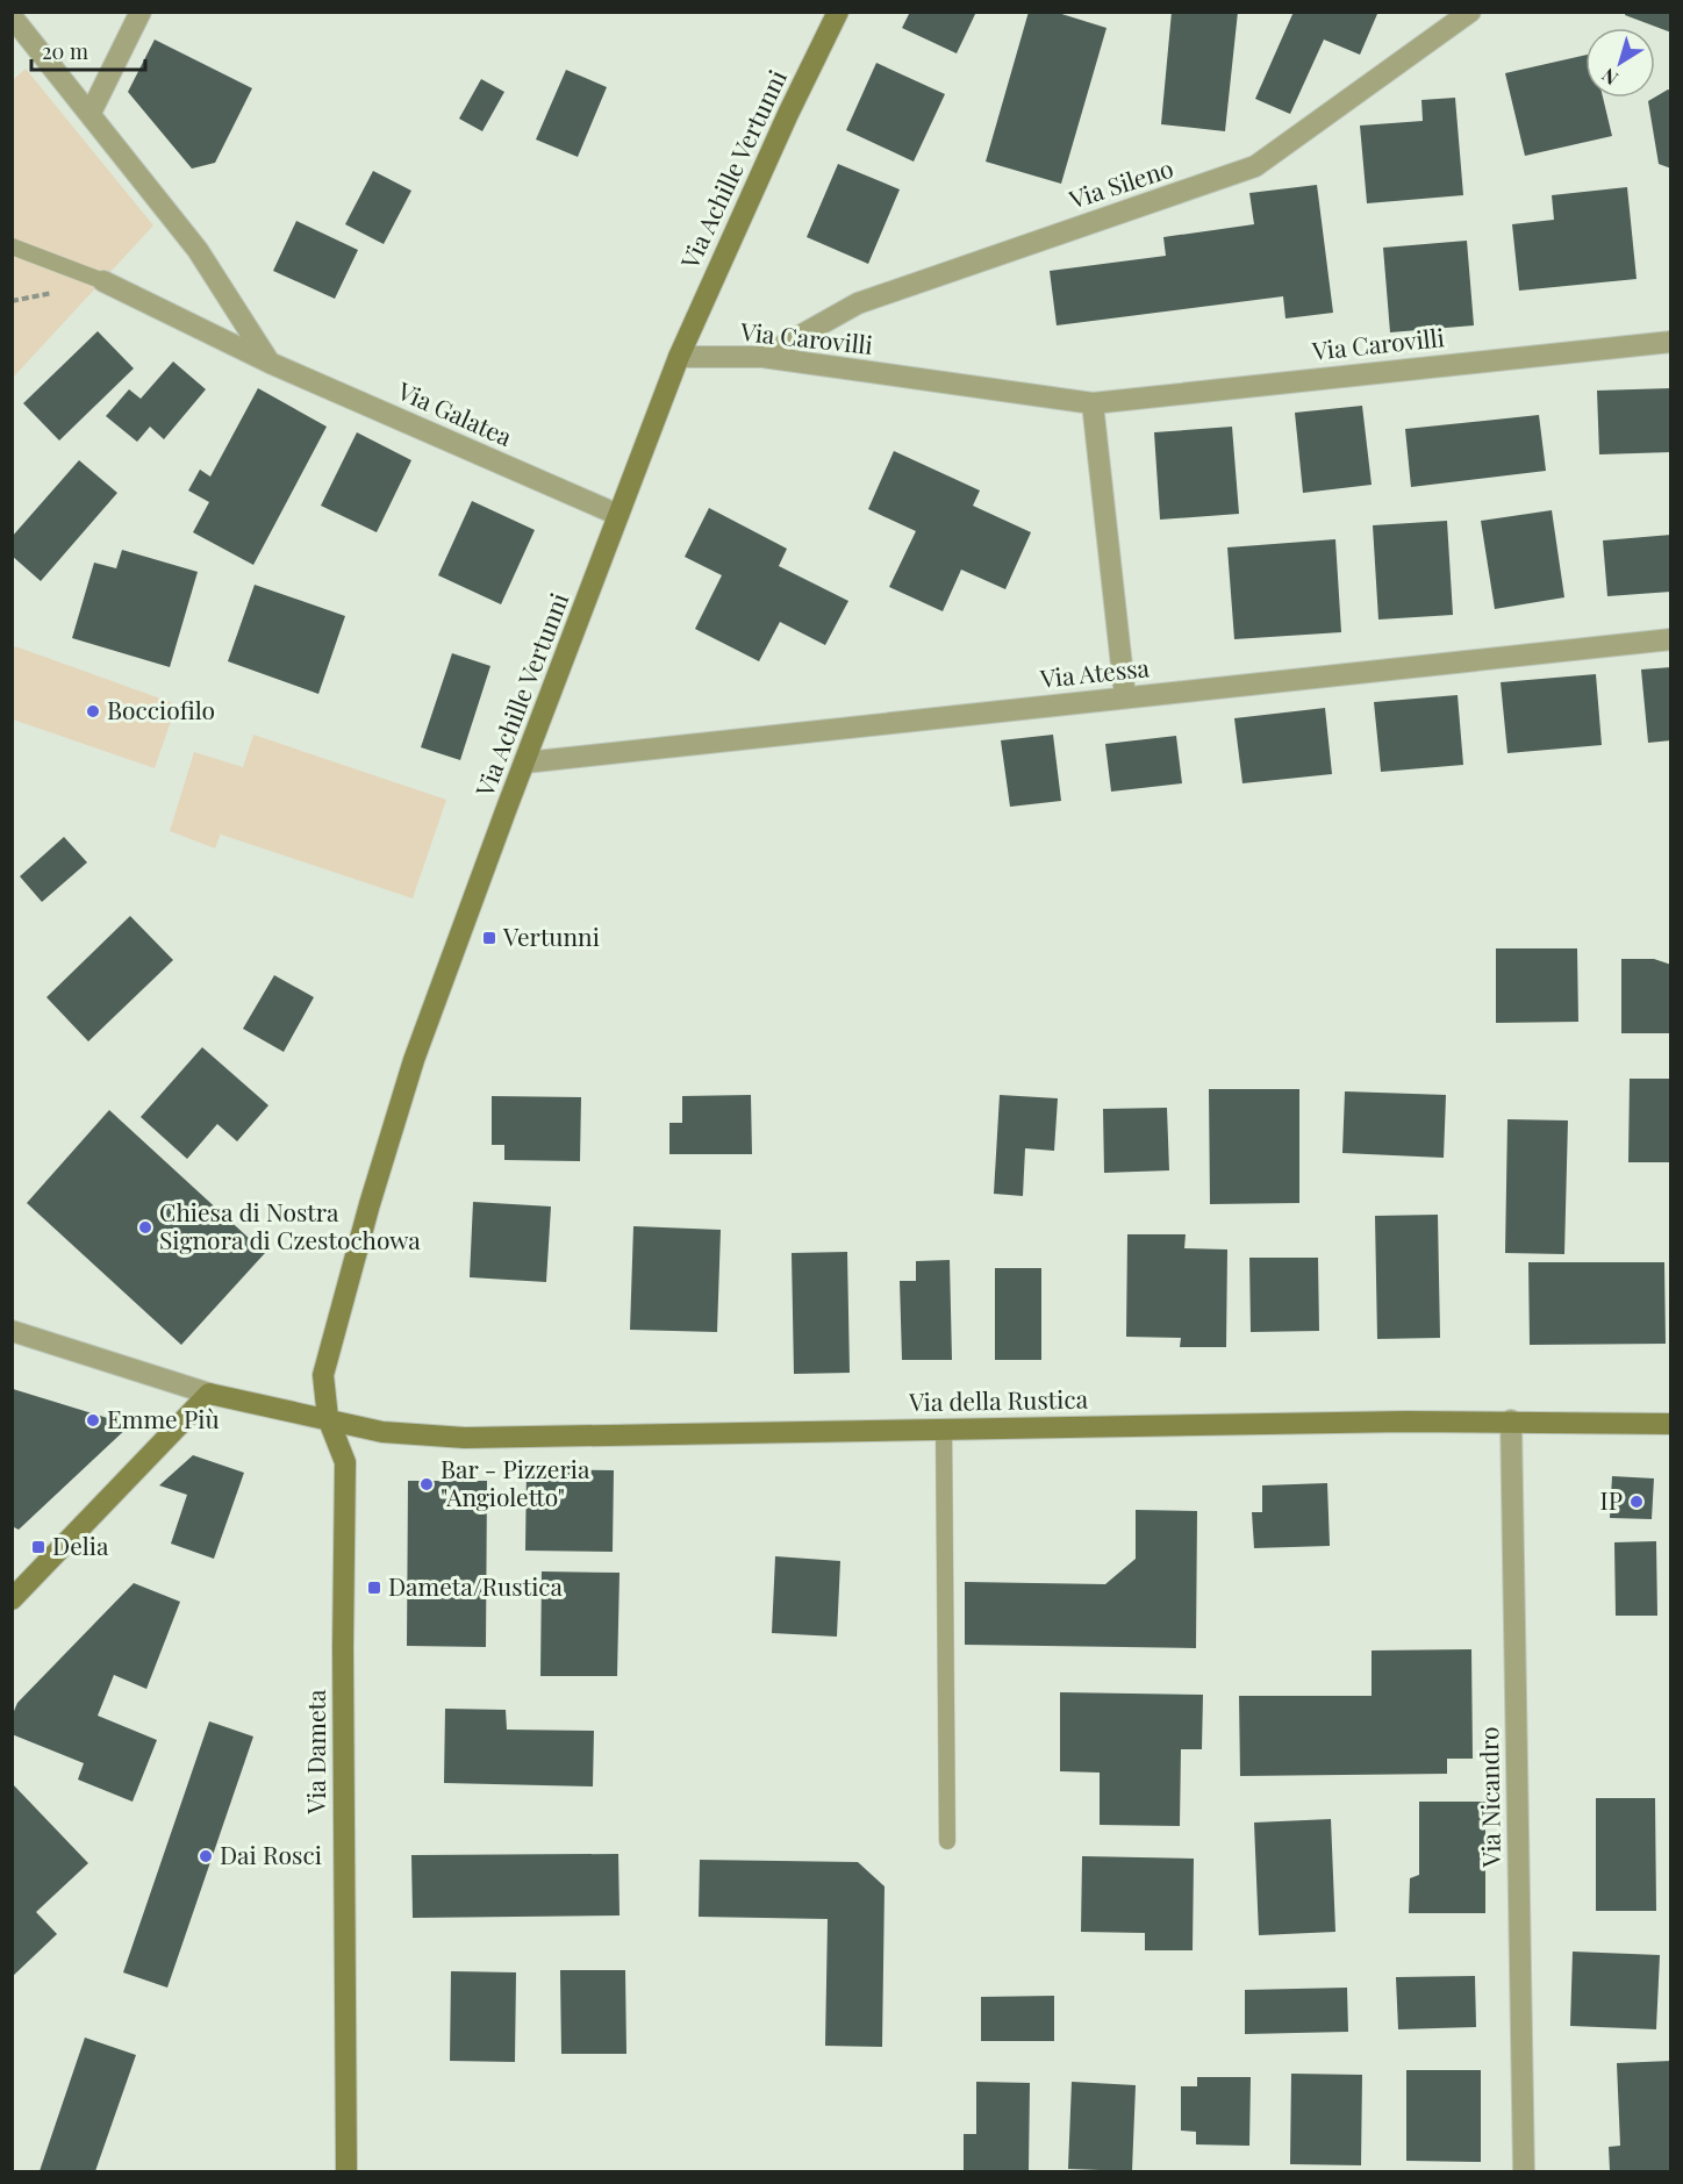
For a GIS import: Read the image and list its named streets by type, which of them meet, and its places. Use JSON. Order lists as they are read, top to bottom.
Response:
{
  "streets": {
    "street": [
      "Via Achille Vertunni",
      "Via Sileno",
      "Via Carovilli",
      "Via Galatea",
      "Via Atessa",
      "Via della Rustica",
      "Via Dameta",
      "Via Nicandro"
    ]
  },
  "crossings": [
    ["Via Achille Vertunni", "Via Carovilli"],
    ["Via Achille Vertunni", "Via Galatea"],
    ["Via Achille Vertunni", "Via Atessa"],
    ["Via Achille Vertunni", "Via della Rustica"],
    ["Via Achille Vertunni", "Via Dameta"],
    ["Via Sileno", "Via Carovilli"],
    ["Via della Rustica", "Via Dameta"],
    ["Via della Rustica", "Via Nicandro"]
  ],
  "places": {
    "other": [
      "Bocciofilo",
      "Chiesa di Nostra Signora di Czestochowa",
      "Emme Più",
      "Bar - Pizzeria \"Angioletto\"",
      "IP",
      "Dai Rosci"
    ],
    "transit": ["Vertunni", "Delia", "Dameta/Rustica"]
  },
  "scale_bar": "20 m",
  "north": "bottom left"
}
